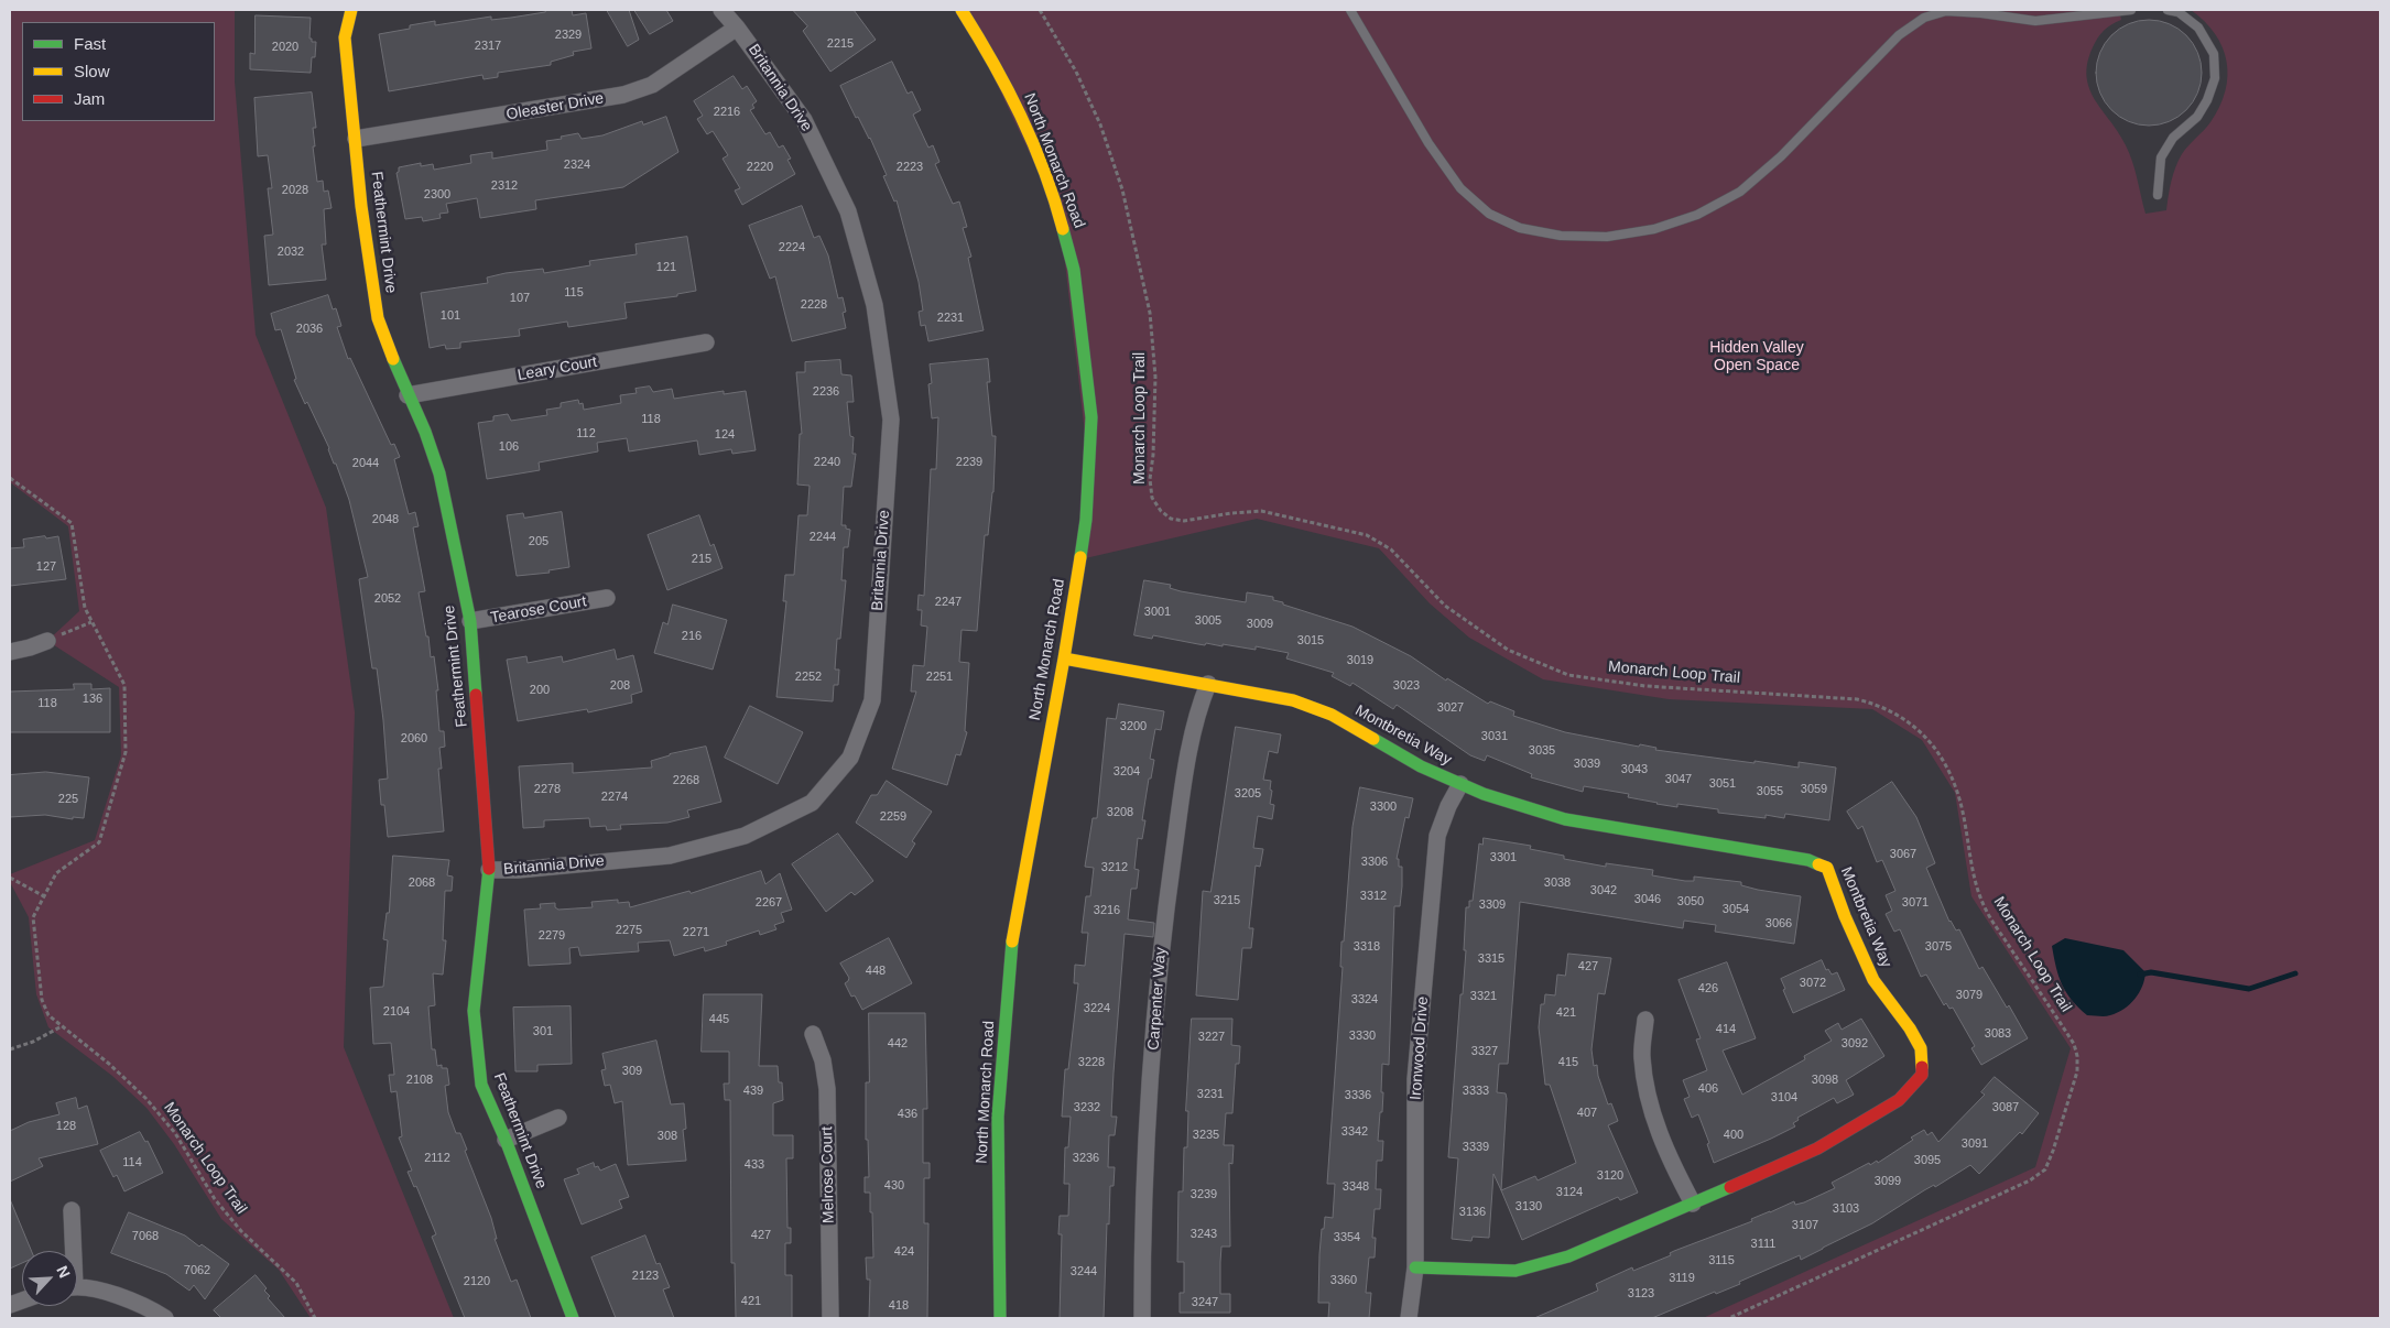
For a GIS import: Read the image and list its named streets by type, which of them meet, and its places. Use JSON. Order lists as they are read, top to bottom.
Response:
{
  "streets": {
    "street": [
      "Britannia Drive",
      "Oleaster Drive",
      "North Monarch Road",
      "Feathermint Drive",
      "Leary Court",
      "Tearose Court",
      "Montbretia Way",
      "Carpenter Way",
      "Ironwood Drive",
      "Melrose Court"
    ],
    "path": ["Monarch Loop Trail"]
  },
  "crossings": [
    ["Britannia Drive", "Oleaster Drive"],
    ["Britannia Drive", "Feathermint Drive"],
    ["Oleaster Drive", "Feathermint Drive"],
    ["North Monarch Road", "Montbretia Way"],
    ["Feathermint Drive", "Leary Court"],
    ["Feathermint Drive", "Tearose Court"],
    ["Montbretia Way", "Carpenter Way"],
    ["Montbretia Way", "Ironwood Drive"]
  ],
  "parks": ["Hidden Valley Open Space"],
  "house_numbers": [
    "2329",
    "2215",
    "2317",
    "2020",
    "2216",
    "2324",
    "2220",
    "2223",
    "2312",
    "2028",
    "2300",
    "2224",
    "2032",
    "121",
    "115",
    "107",
    "2228",
    "101",
    "2231",
    "2036",
    "2236",
    "118",
    "112",
    "124",
    "106",
    "2240",
    "2239",
    "2044",
    "2048",
    "2244",
    "205",
    "215",
    "127",
    "2052",
    "2247",
    "3001",
    "3005",
    "3009",
    "216",
    "3015",
    "3019",
    "2252",
    "2251",
    "208",
    "3023",
    "200",
    "136",
    "118",
    "3027",
    "3200",
    "3031",
    "2060",
    "3035",
    "3039",
    "3043",
    "3204",
    "3047",
    "2268",
    "3051",
    "2278",
    "3059",
    "3055",
    "3205",
    "2274",
    "225",
    "3300",
    "3208",
    "2259",
    "3067",
    "3301",
    "3306",
    "3212",
    "2068",
    "3038",
    "3042",
    "3312",
    "3046",
    "3215",
    "3050",
    "2267",
    "3071",
    "3309",
    "3054",
    "3216",
    "3066",
    "2275",
    "2271",
    "2279",
    "3318",
    "3075",
    "3315",
    "427",
    "448",
    "3072",
    "426",
    "3079",
    "3321",
    "3324",
    "3224",
    "2104",
    "421",
    "445",
    "414",
    "301",
    "3083",
    "3330",
    "3227",
    "442",
    "3092",
    "3327",
    "3228",
    "415",
    "309",
    "2108",
    "3098",
    "406",
    "439",
    "3333",
    "3231",
    "3336",
    "3104",
    "3232",
    "3087",
    "407",
    "436",
    "128",
    "3342",
    "3235",
    "400",
    "308",
    "3091",
    "3339",
    "2112",
    "3236",
    "3095",
    "114",
    "433",
    "3120",
    "3099",
    "430",
    "3348",
    "3124",
    "3239",
    "3130",
    "3103",
    "3136",
    "3107",
    "3243",
    "427",
    "7068",
    "3354",
    "3111",
    "424",
    "3115",
    "7062",
    "3244",
    "2123",
    "3119",
    "3360",
    "2120",
    "3123",
    "421",
    "3247",
    "418"
  ],
  "legend": ["Fast", "Slow", "Jam"],
  "north": "top right"
}
